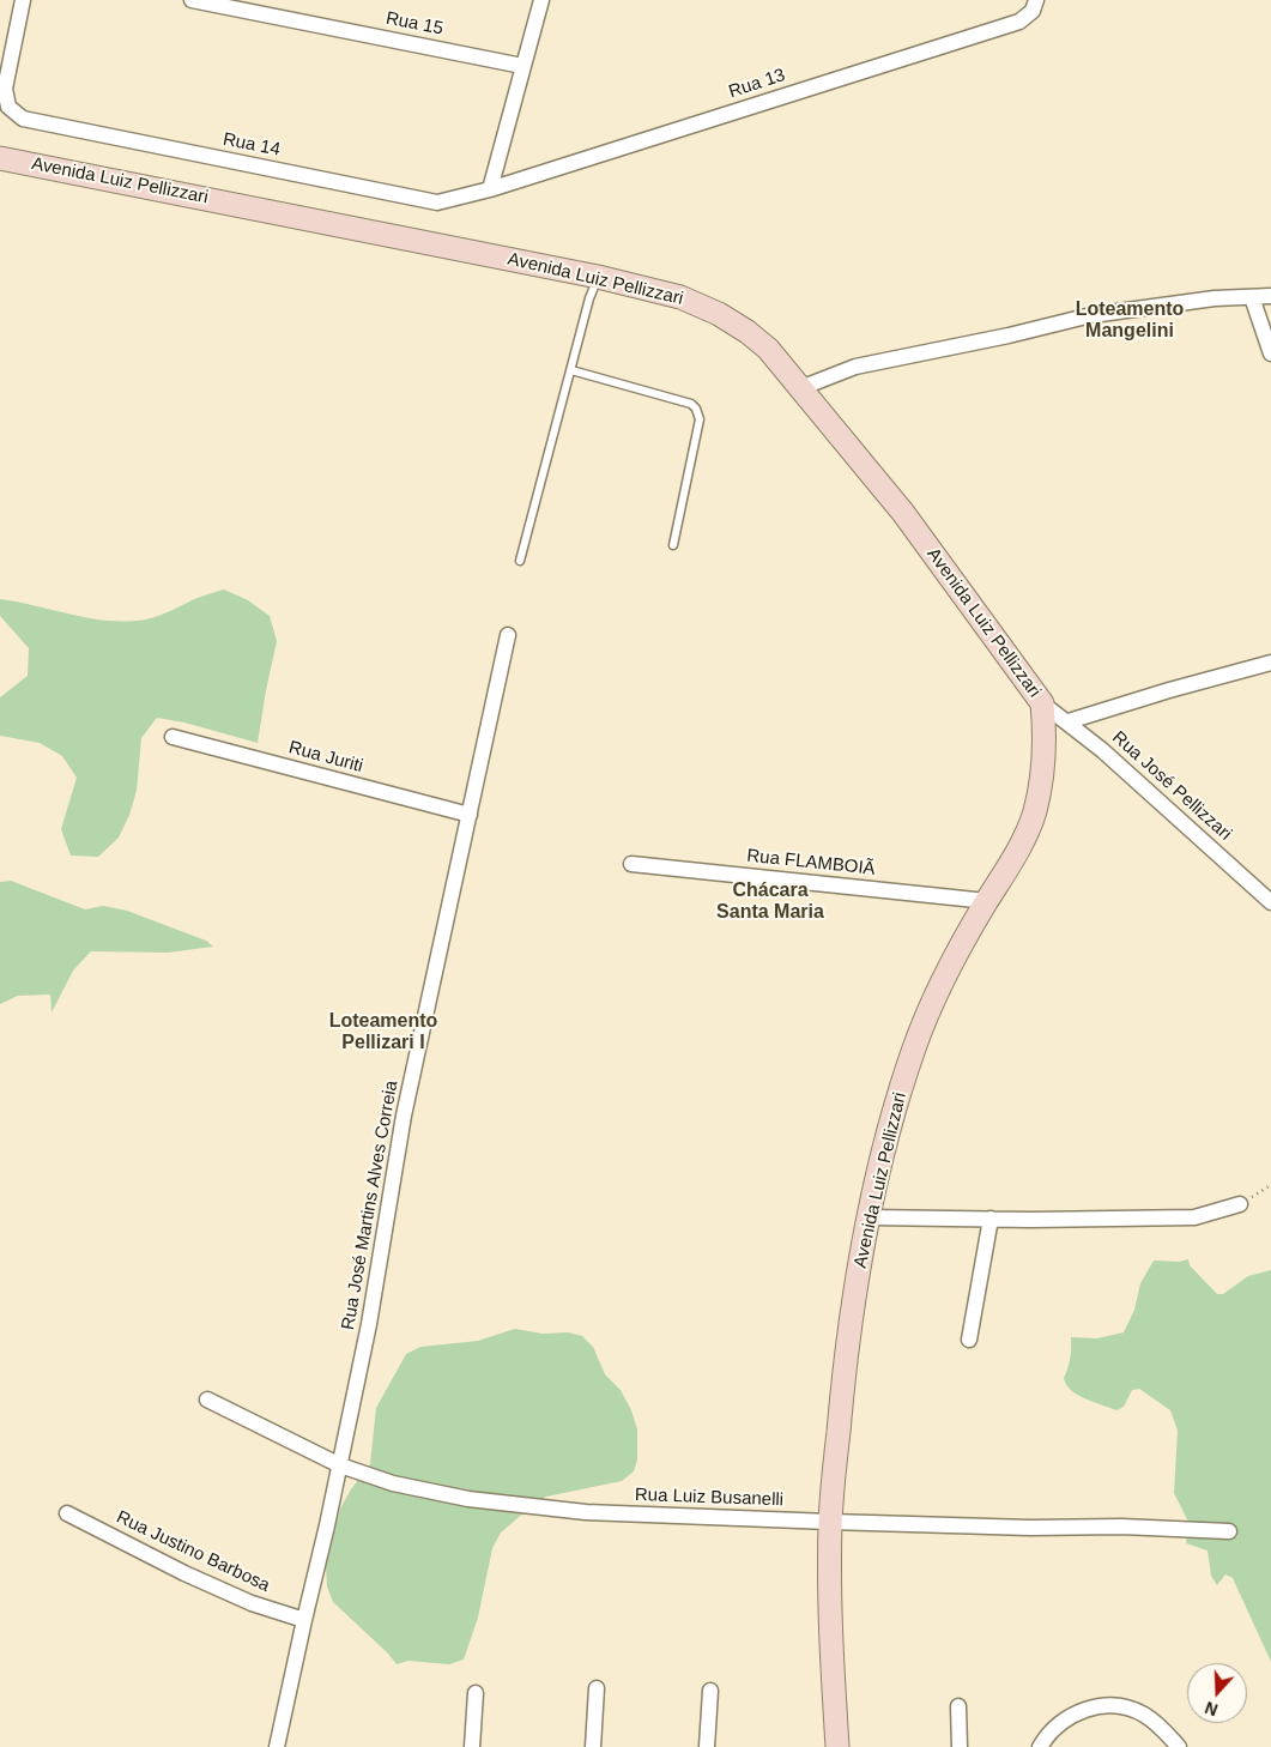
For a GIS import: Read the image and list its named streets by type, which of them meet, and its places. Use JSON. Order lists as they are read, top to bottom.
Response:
{
  "streets": {
    "main road": ["Avenida Luiz Pellizzari"],
    "street": [
      "Rua 15",
      "Rua 13",
      "Rua 14",
      "Rua Juriti",
      "Rua José Pellizzari",
      "Rua FLAMBOIÃ",
      "Rua José Martins Alves Correia",
      "Rua Luiz Busanelli",
      "Rua Justino Barbosa"
    ]
  },
  "crossings": [
    ["Rua 13", "Rua 14"],
    ["Avenida Luiz Pellizzari", "Rua José Pellizzari"],
    ["Avenida Luiz Pellizzari", "Rua FLAMBOIÃ"],
    ["Avenida Luiz Pellizzari", "Rua Luiz Busanelli"],
    ["Rua Juriti", "Rua José Martins Alves Correia"],
    ["Rua José Martins Alves Correia", "Rua Luiz Busanelli"],
    ["Rua José Martins Alves Correia", "Rua Justino Barbosa"]
  ],
  "districts": ["Loteamento Mangelini", "Chácara Santa Maria", "Loteamento Pellizari I"],
  "north": "bottom"
}
